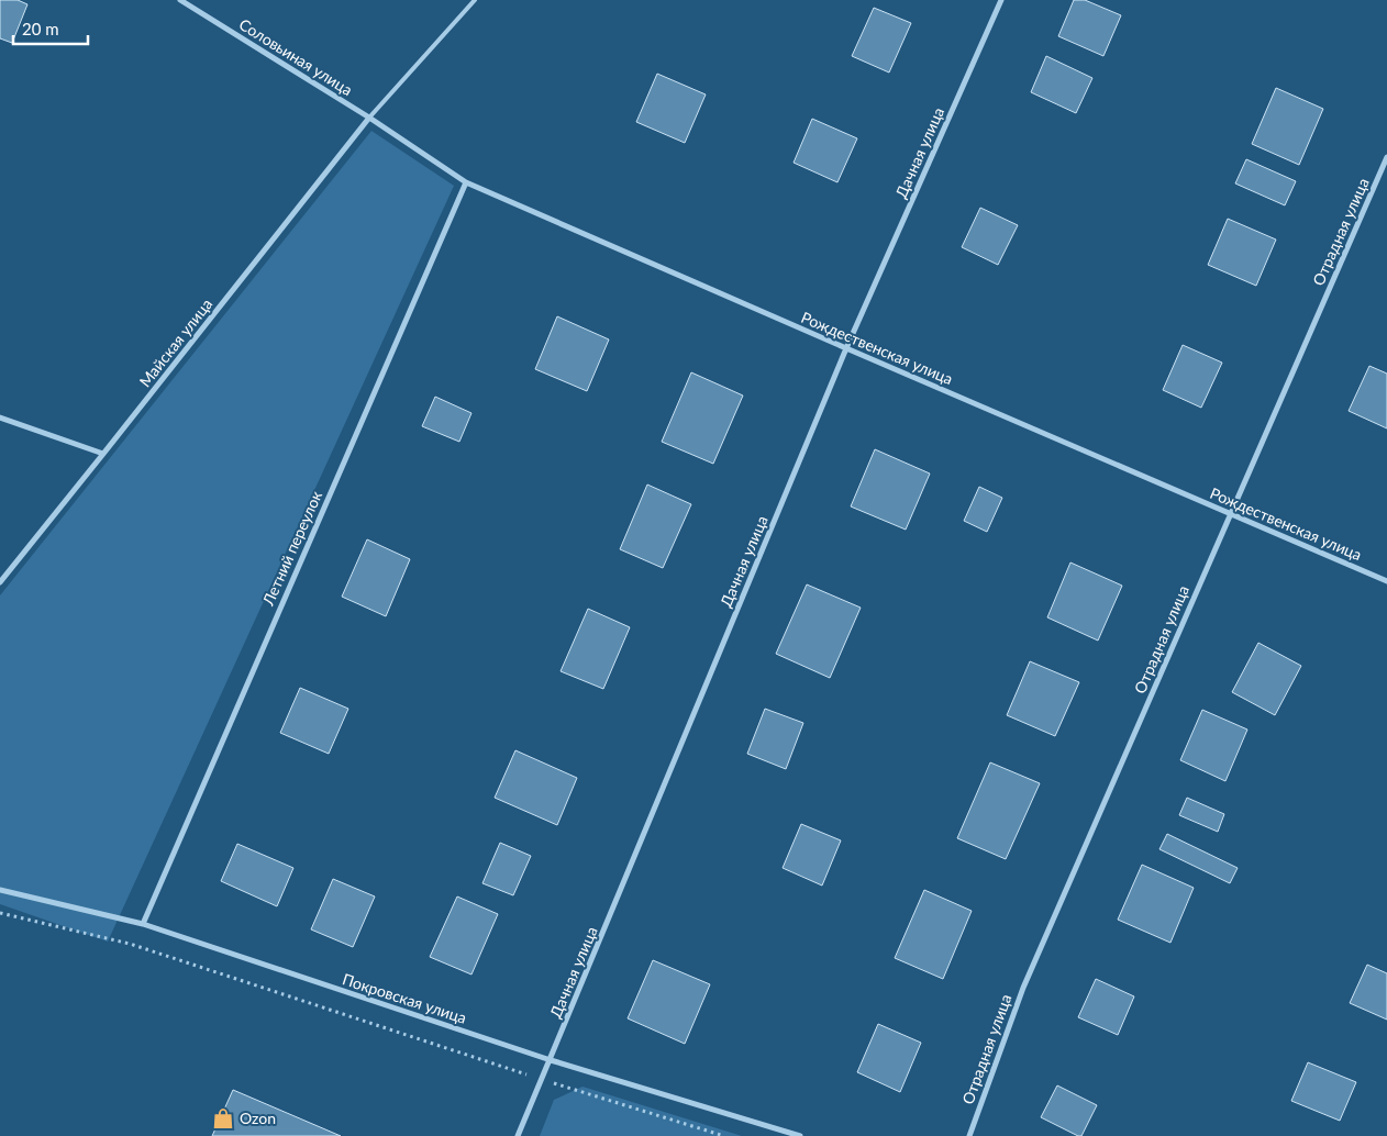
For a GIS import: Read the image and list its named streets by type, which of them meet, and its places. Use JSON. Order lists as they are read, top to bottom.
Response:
{
  "streets": {
    "street": [
      "Соловьиная улица",
      "Дачная улица",
      "Отрадная улица",
      "Майская улица",
      "Рождественская улица",
      "Летний переулок",
      "Покровская улица"
    ]
  },
  "crossings": [
    ["Соловьиная улица", "Майская улица"],
    ["Соловьиная улица", "Рождественская улица"],
    ["Дачная улица", "Рождественская улица"],
    ["Дачная улица", "Покровская улица"],
    ["Отрадная улица", "Рождественская улица"],
    ["Майская улица", "Рождественская улица"],
    ["Рождественская улица", "Летний переулок"],
    ["Летний переулок", "Покровская улица"]
  ],
  "places": {
    "shop": ["Ozon"]
  },
  "scale_bar": "20 m"
}
